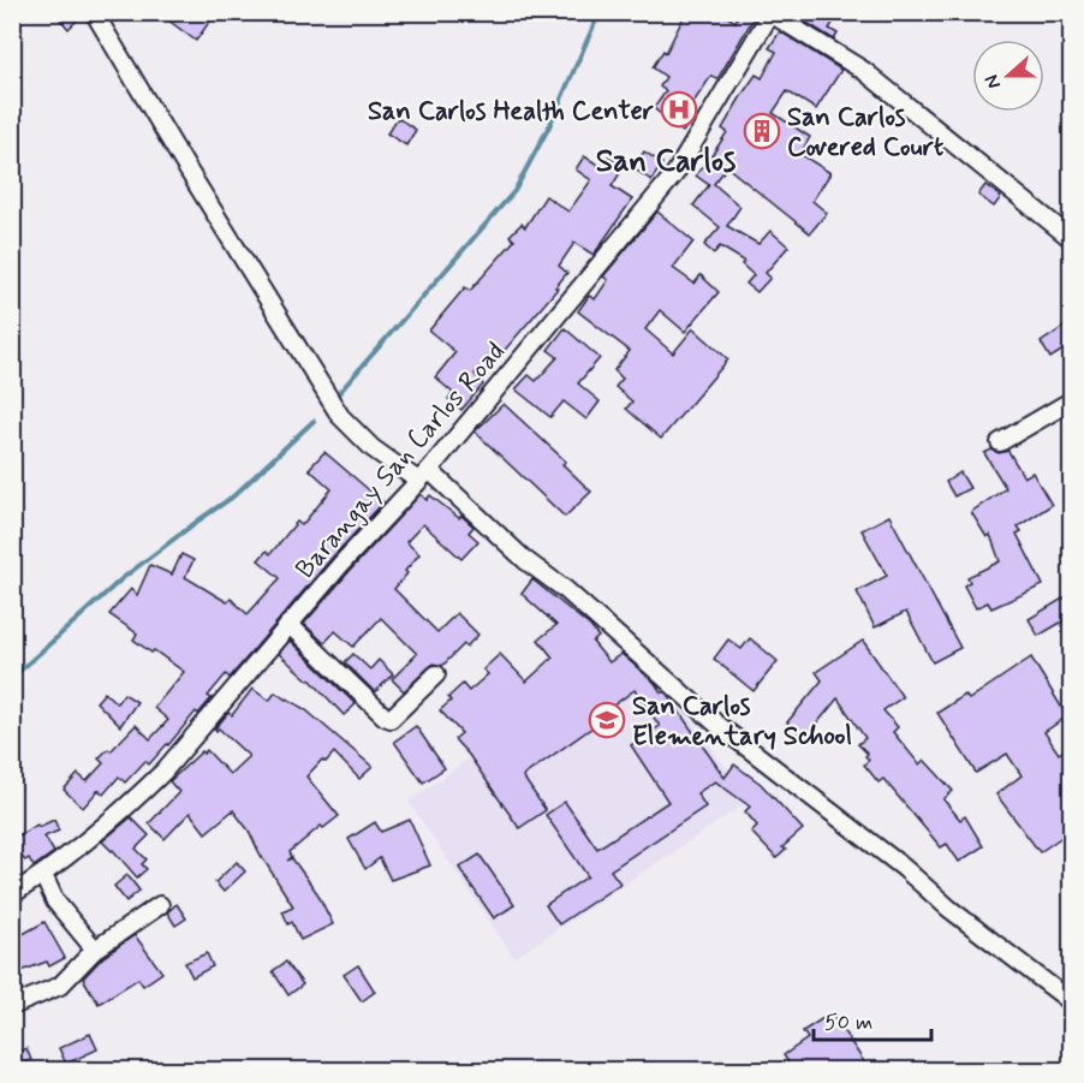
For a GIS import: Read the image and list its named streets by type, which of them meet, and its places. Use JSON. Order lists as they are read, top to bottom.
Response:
{
  "streets": {
    "street": ["Barangay San Carlos Road"]
  },
  "districts": ["San Carlos"],
  "places": {
    "hospital": ["San Carlos Health Center"],
    "building": ["San Carlos Covered Court"],
    "school or university": ["San Carlos Elementary School"]
  },
  "scale_bar": "50 m",
  "north": "left"
}
